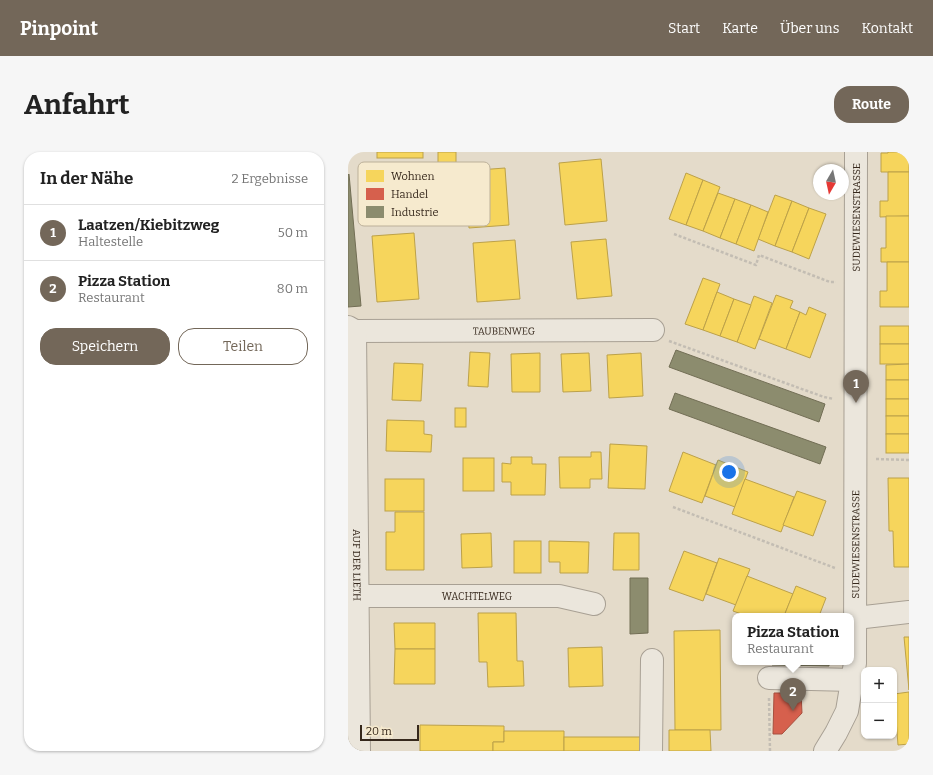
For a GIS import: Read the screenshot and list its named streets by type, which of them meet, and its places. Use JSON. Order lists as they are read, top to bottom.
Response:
{
  "streets": {
    "street": [
      "SUDEWIESENSTRASSE",
      "TAUBENWEG",
      "AUF DER LIETH",
      "WACHTELWEG"
    ]
  },
  "crossings": [
    ["TAUBENWEG", "AUF DER LIETH"],
    ["AUF DER LIETH", "WACHTELWEG"]
  ],
  "legend": ["Wohnen", "Handel", "Industrie"],
  "scale_bar": "20 m",
  "north": "bottom",
  "page": {
    "header": "Pinpoint",
    "nav": [
      "Start",
      "Karte",
      "Über uns",
      "Kontakt"
    ],
    "buttons": [
      "Route",
      ["Speichern", "Teilen"]
    ],
    "title": "Anfahrt",
    "heading": ["In der Nähe", "2 Ergebnisse"],
    "list": [
      {
        "mark": "1",
        "name": "Laatzen/Kiebitzweg",
        "note": "Haltestelle",
        "value": "50 m"
      },
      {
        "mark": "2",
        "name": "Pizza Station",
        "note": "Restaurant",
        "value": "80 m"
      }
    ],
    "pins": ["1", "2"],
    "popup": ["Pizza Station", "Restaurant"],
    "map_buttons": ["+", "−"],
    "scale": "20 m"
  }
}
